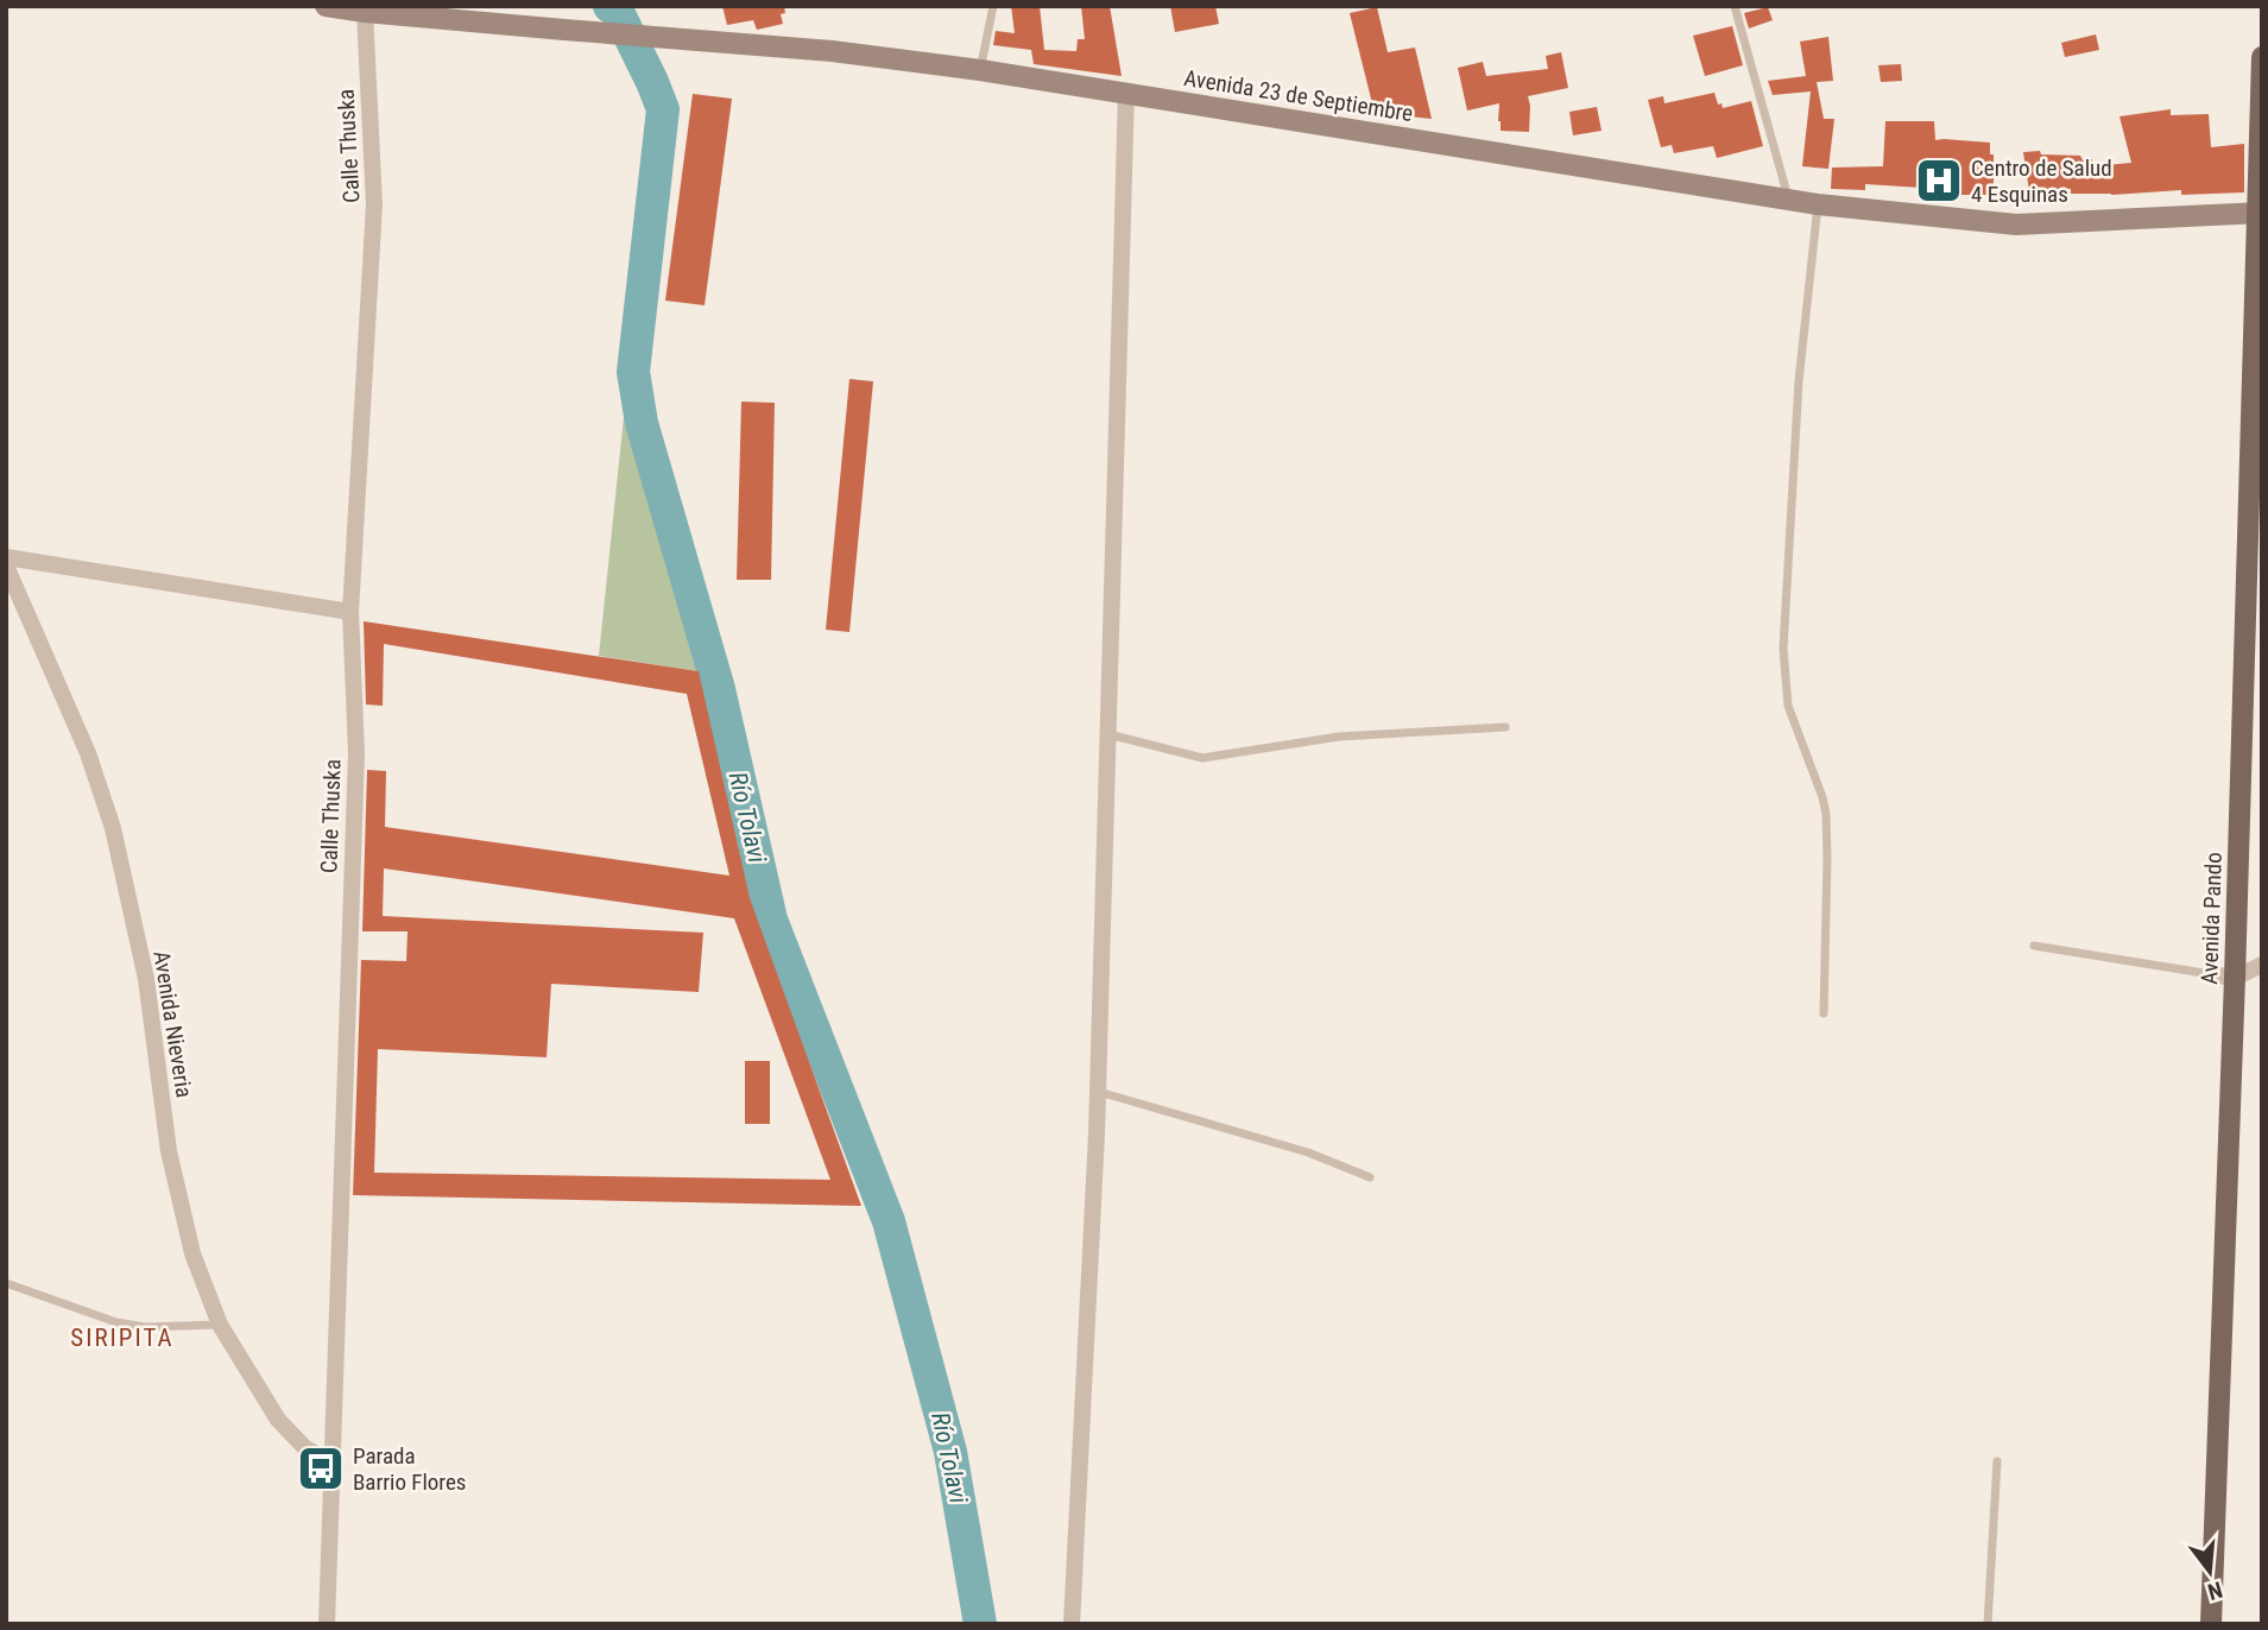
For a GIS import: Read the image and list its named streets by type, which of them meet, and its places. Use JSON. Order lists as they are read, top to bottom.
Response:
{
  "streets": {
    "main road": ["Avenida 23 de Septiembre", "Avenida Pando"],
    "street": ["Calle Thuska", "Avenida Nieveria"]
  },
  "crossings": [
    ["Avenida 23 de Septiembre", "Calle Thuska"],
    ["Avenida 23 de Septiembre", "Avenida Pando"],
    ["Calle Thuska", "Avenida Nieveria"]
  ],
  "districts": ["SIRIPITA"],
  "water": ["Río Tolavi"],
  "places": {
    "hospital": ["Centro de Salud 4 Esquinas"],
    "bus stop": ["Parada Barrio Flores"]
  },
  "north": "bottom"
}
